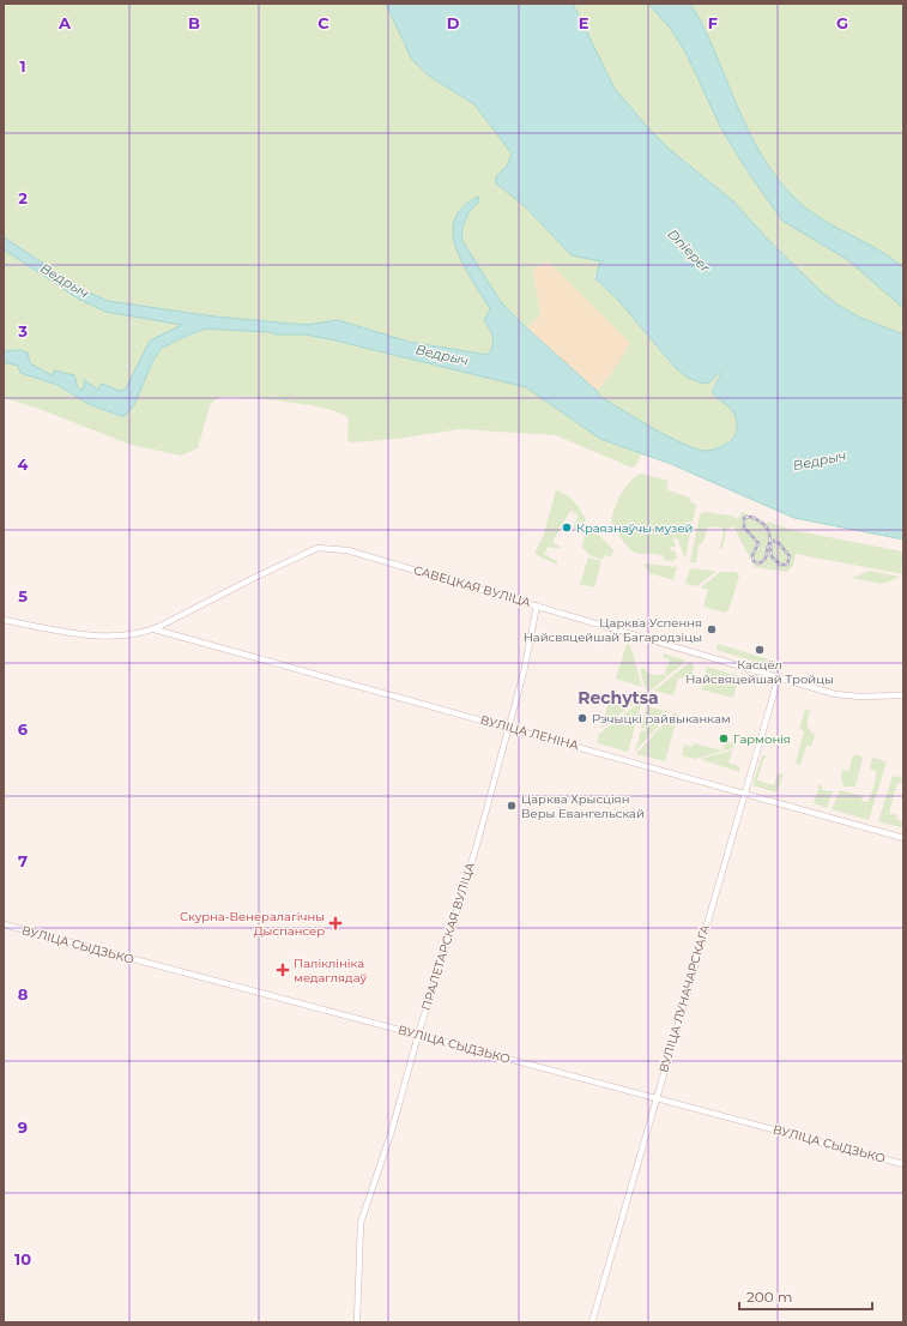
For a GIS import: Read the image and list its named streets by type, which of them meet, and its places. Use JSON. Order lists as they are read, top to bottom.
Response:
{
  "streets": {
    "street": [
      "САВЕЦКАЯ ВУЛІЦА",
      "ВУЛІЦА ЛЕНІНА",
      "ПРАЛЕТАРСКАЯ ВУЛІЦА",
      "ВУЛІЦА СЫДЗЬКО",
      "ВУЛІЦА ЛУНАЧАРСКАГА"
    ]
  },
  "crossings": [
    ["САВЕЦКАЯ ВУЛІЦА", "ВУЛІЦА ЛЕНІНА"],
    ["САВЕЦКАЯ ВУЛІЦА", "ПРАЛЕТАРСКАЯ ВУЛІЦА"],
    ["САВЕЦКАЯ ВУЛІЦА", "ВУЛІЦА ЛУНАЧАРСКАГА"],
    ["ВУЛІЦА ЛЕНІНА", "ПРАЛЕТАРСКАЯ ВУЛІЦА"],
    ["ВУЛІЦА ЛЕНІНА", "ВУЛІЦА ЛУНАЧАРСКАГА"],
    ["ПРАЛЕТАРСКАЯ ВУЛІЦА", "ВУЛІЦА СЫДЗЬКО"],
    ["ВУЛІЦА СЫДЗЬКО", "ВУЛІЦА ЛУНАЧАРСКАГА"]
  ],
  "districts": ["Rechytsa"],
  "water": ["Dnieper", "Ведрыч"],
  "places": {
    "other": [
      "Краязнаўчы музей",
      "Царква Успення Найсвяцейшай Багародзіцы",
      "Касцёл Найсвяцейшай Тройцы",
      "Рэчыцкі райвыканкам",
      "Гармонія",
      "Царква Хрысціян Веры Евангельскай"
    ],
    "health": ["Скурна-Венералагічны Дыспансер", "Паліклініка медаглядаў"]
  },
  "scale_bar": "200 m",
  "grid": {
    "columns": [
      "A",
      "B",
      "C",
      "D",
      "E",
      "F",
      "G"
    ],
    "rows": [
      "1",
      "2",
      "3",
      "4",
      "5",
      "6",
      "7",
      "8",
      "9",
      "10"
    ]
  }
}
